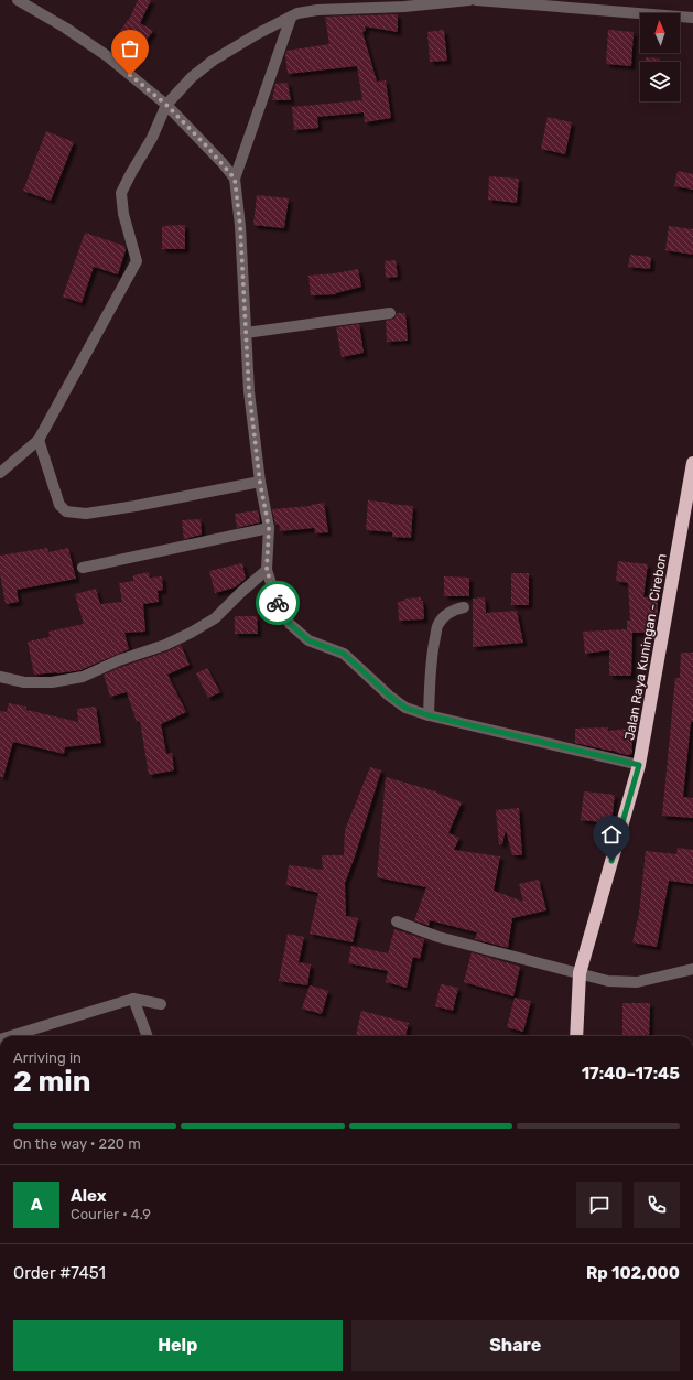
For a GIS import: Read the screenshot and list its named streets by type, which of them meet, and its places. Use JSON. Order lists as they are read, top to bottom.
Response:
{
  "streets": {
    "highway": ["Jalan Raya Kuningan - Cirebon"]
  },
  "north": "top",
  "page": {
    "heading": ["2 min", "Arriving in", "17:40–17:45"],
    "panel": [
      "Alex",
      "Courier · 4.9",
      "Order #7451",
      "Rp 102,000"
    ],
    "bar": "On the way · 220 m",
    "round": "A",
    "buttons": ["Help", "Share"]
  }
}
